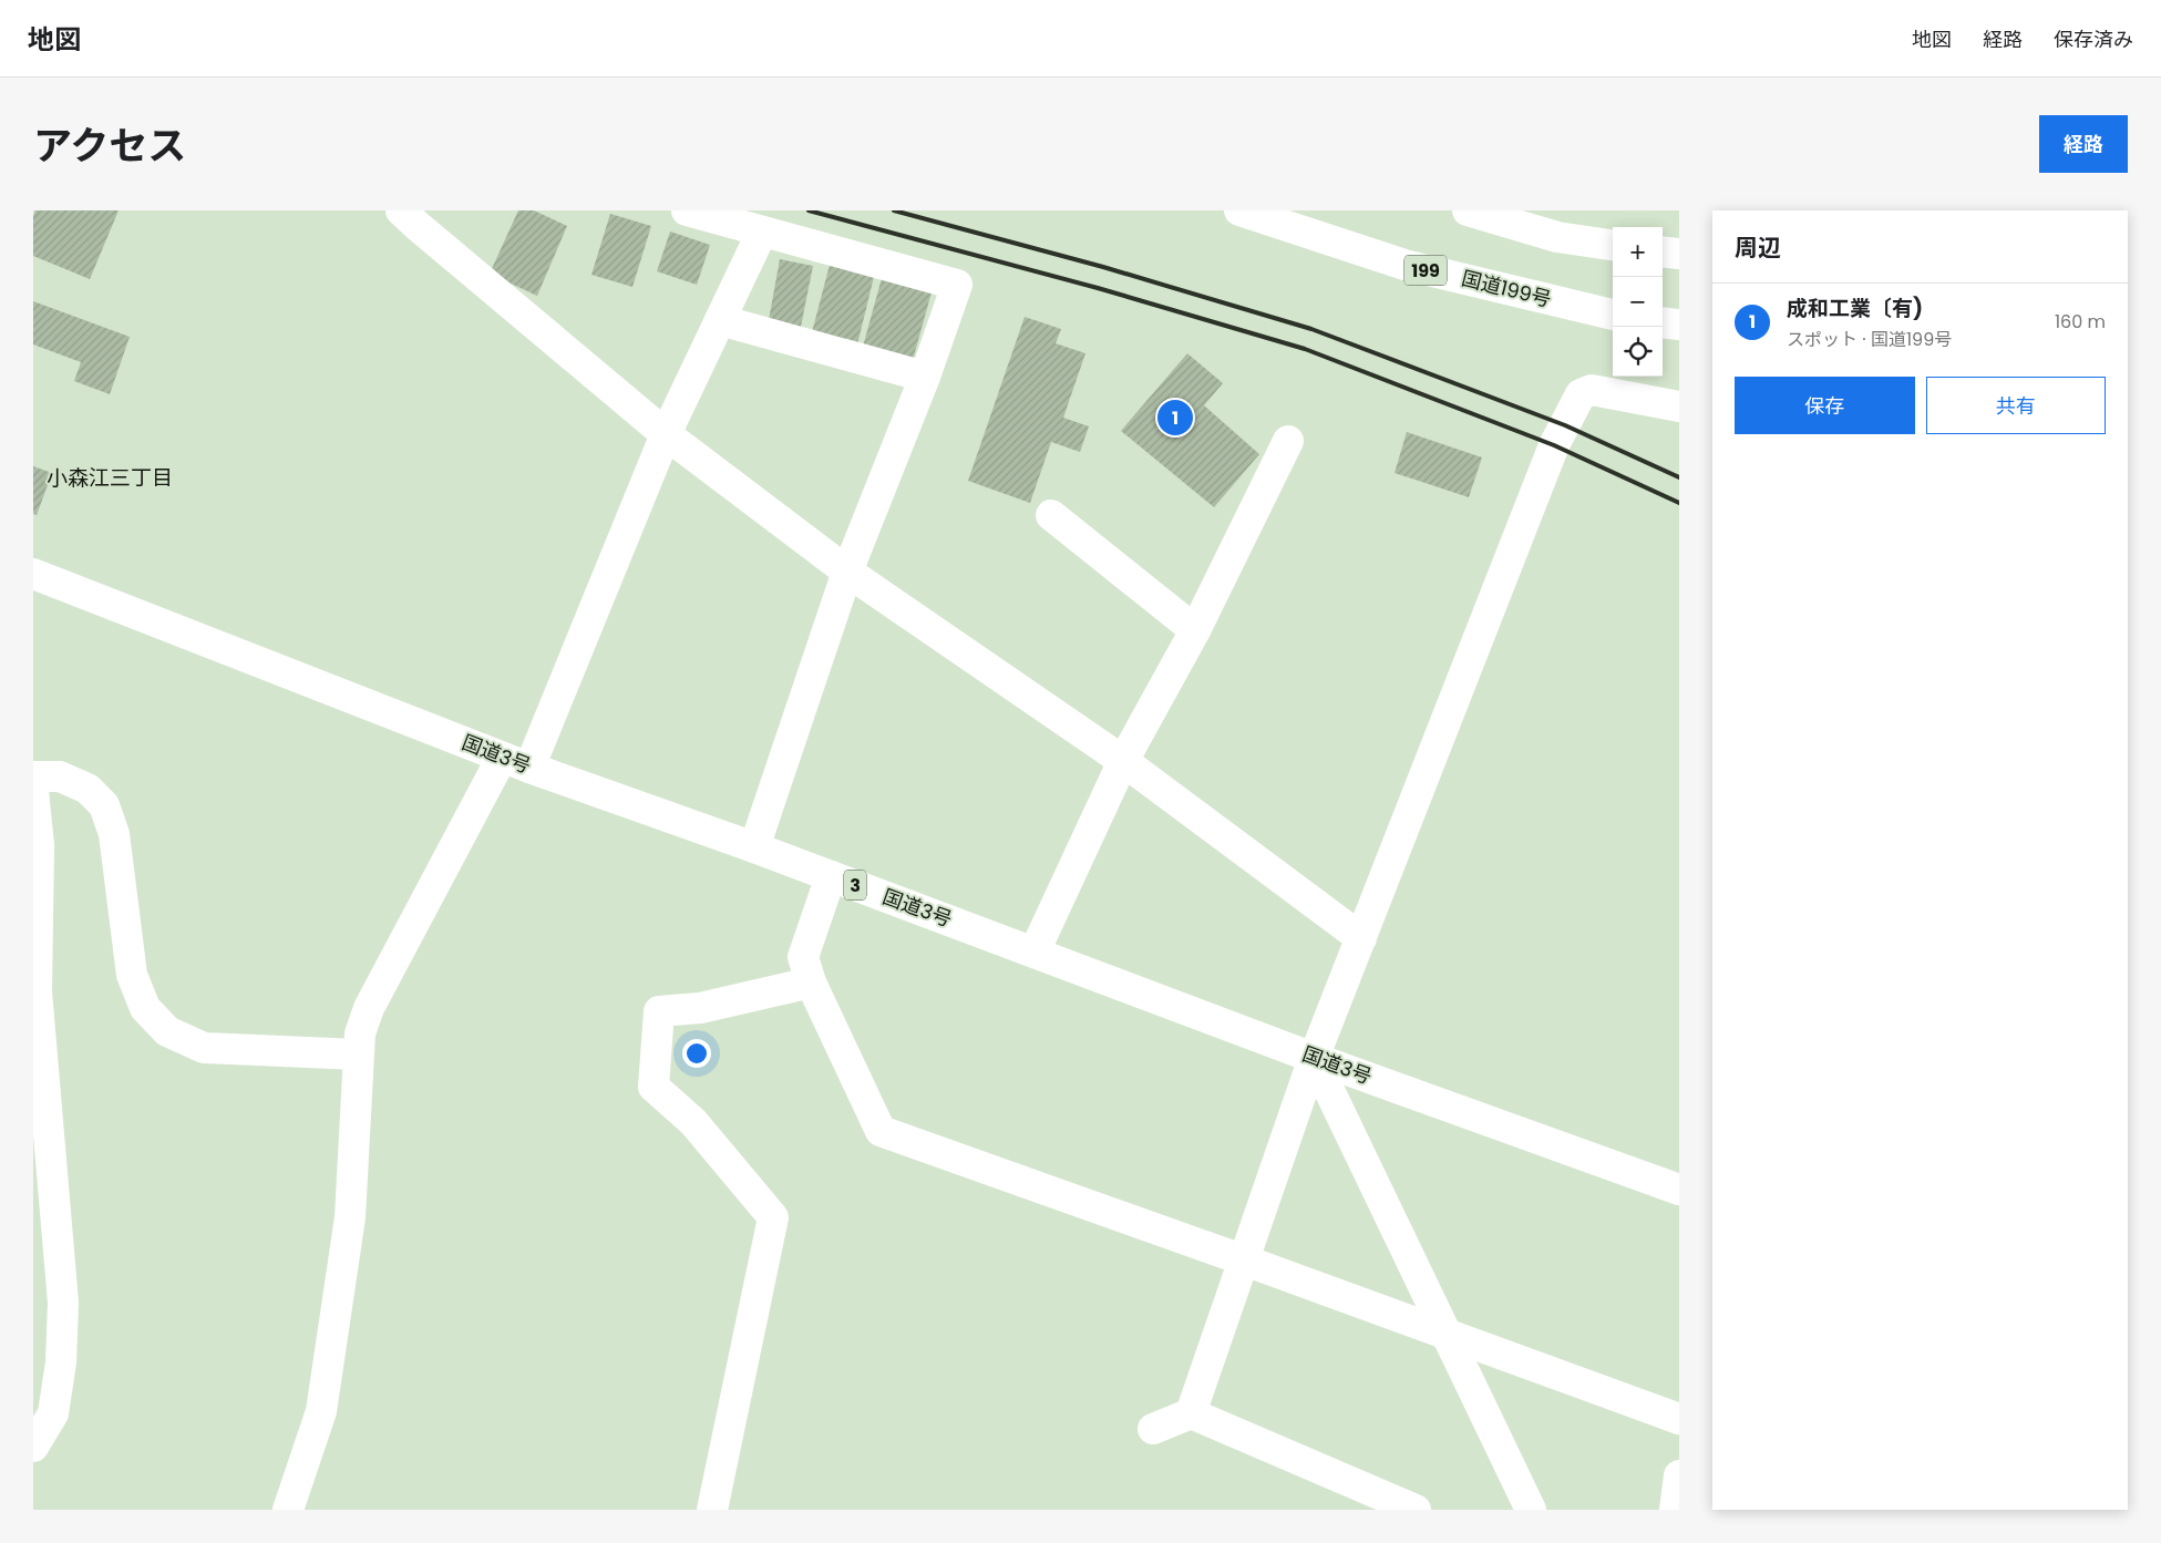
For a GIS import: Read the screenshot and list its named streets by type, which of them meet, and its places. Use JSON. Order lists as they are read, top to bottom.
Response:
{
  "streets": {
    "main road": [
      "199",
      "国道199号",
      "国道3号",
      "3"
    ]
  },
  "districts": ["小森江三丁目"],
  "page": {
    "header": "地図",
    "nav": ["地図", "経路", "保存済み"],
    "title": "アクセス",
    "buttons": [
      "経路",
      ["保存", "共有"]
    ],
    "heading": "周辺",
    "map_buttons": ["+", "−"],
    "list": [
      {
        "mark": "1",
        "name": "成和工業〔有)",
        "note": "スポット · 国道199号",
        "value": "160 m"
      }
    ],
    "pins": "1"
  }
}
